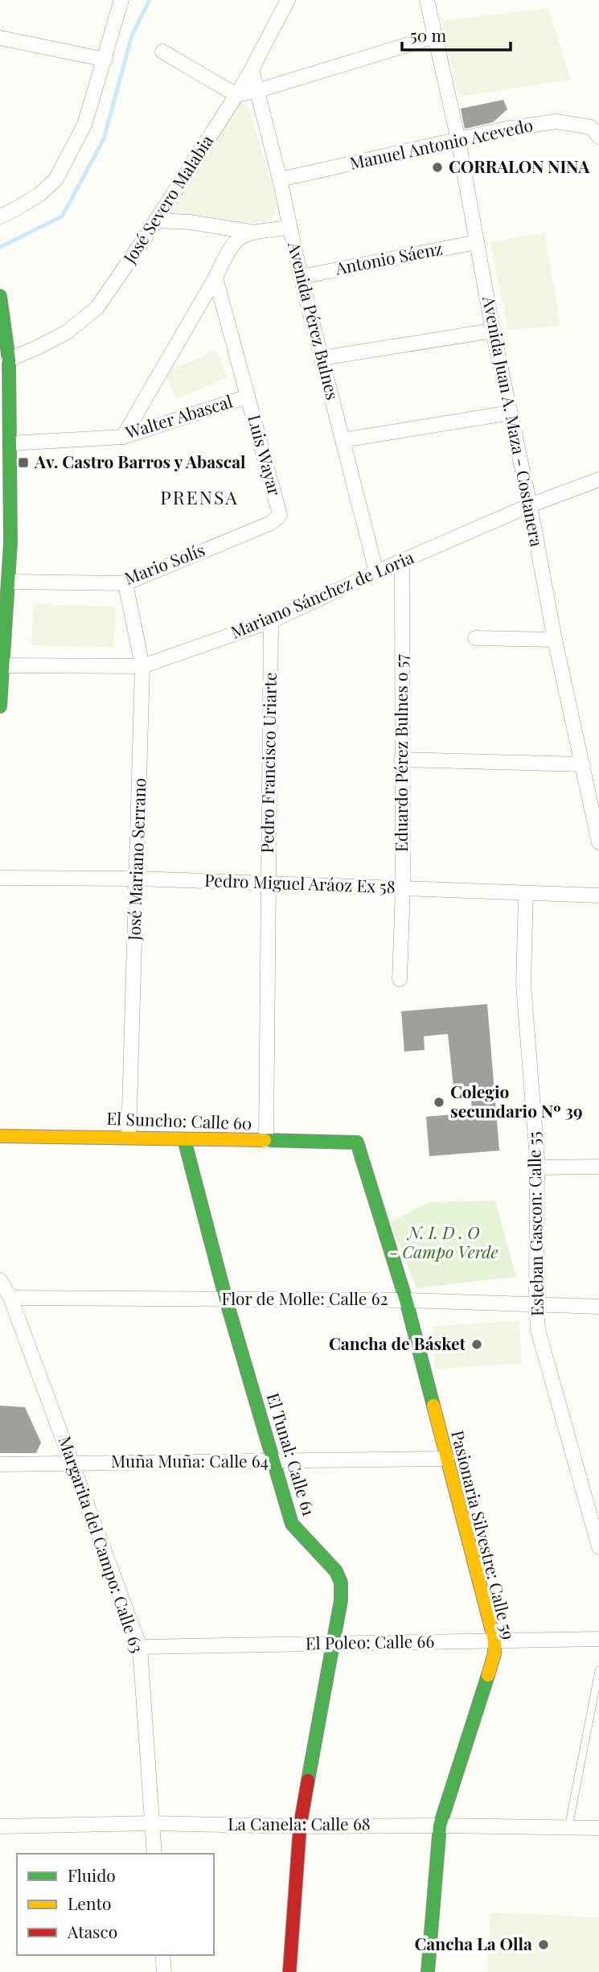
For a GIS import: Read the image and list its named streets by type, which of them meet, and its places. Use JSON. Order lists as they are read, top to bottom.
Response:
{
  "streets": {
    "street": [
      "Manuel Antonio Acevedo",
      "José Severo Malabia",
      "Antonio Sáenz",
      "Avenida Pérez Bulnes",
      "Walter Abascal",
      "Avenida Juan A. Maza - Costanera",
      "Luis Wayar",
      "Mario Solís",
      "Mariano Sánchez de Loria",
      "Eduardo Pérez Bulnes o 57",
      "Pedro Francisco Uriarte",
      "José Mariano Serrano",
      "Pedro Miguel Aráoz Ex 58",
      "El Suncho: Calle 60",
      "Esteban Gascon: Calle 55",
      "Flor de Molle: Calle 62",
      "El Tunal: Calle 61",
      "Muña Muña: Calle 64",
      "Pasionaria Silvestre: Calle 59",
      "Margarita del Campo: Calle 63",
      "El Poleo: Calle 66",
      "La Canela: Calle 68"
    ]
  },
  "crossings": [
    ["Manuel Antonio Acevedo", "Avenida Pérez Bulnes"],
    ["Manuel Antonio Acevedo", "Avenida Juan A. Maza - Costanera"],
    ["José Severo Malabia", "Avenida Pérez Bulnes"],
    ["Antonio Sáenz", "Avenida Pérez Bulnes"],
    ["Antonio Sáenz", "Avenida Juan A. Maza - Costanera"],
    ["Avenida Pérez Bulnes", "Mariano Sánchez de Loria"],
    ["Walter Abascal", "Luis Wayar"],
    ["Avenida Juan A. Maza - Costanera", "Mariano Sánchez de Loria"],
    ["Luis Wayar", "Mario Solís"],
    ["Mario Solís", "José Mariano Serrano"],
    ["Mariano Sánchez de Loria", "Eduardo Pérez Bulnes o 57"],
    ["Mariano Sánchez de Loria", "Pedro Francisco Uriarte"],
    ["Mariano Sánchez de Loria", "José Mariano Serrano"],
    ["Eduardo Pérez Bulnes o 57", "Pedro Miguel Aráoz Ex 58"],
    ["Pedro Francisco Uriarte", "Pedro Miguel Aráoz Ex 58"],
    ["Pedro Francisco Uriarte", "El Suncho: Calle 60"],
    ["José Mariano Serrano", "Pedro Miguel Aráoz Ex 58"],
    ["José Mariano Serrano", "El Suncho: Calle 60"],
    ["Pedro Miguel Aráoz Ex 58", "Esteban Gascon: Calle 55"],
    ["El Suncho: Calle 60", "El Tunal: Calle 61"],
    ["El Suncho: Calle 60", "Pasionaria Silvestre: Calle 59"],
    ["Esteban Gascon: Calle 55", "Flor de Molle: Calle 62"],
    ["Flor de Molle: Calle 62", "El Tunal: Calle 61"],
    ["Flor de Molle: Calle 62", "Pasionaria Silvestre: Calle 59"],
    ["Flor de Molle: Calle 62", "Margarita del Campo: Calle 63"],
    ["El Tunal: Calle 61", "Muña Muña: Calle 64"],
    ["El Tunal: Calle 61", "El Poleo: Calle 66"],
    ["El Tunal: Calle 61", "La Canela: Calle 68"],
    ["Muña Muña: Calle 64", "Pasionaria Silvestre: Calle 59"],
    ["Muña Muña: Calle 64", "Margarita del Campo: Calle 63"],
    ["Pasionaria Silvestre: Calle 59", "El Poleo: Calle 66"],
    ["Pasionaria Silvestre: Calle 59", "La Canela: Calle 68"],
    ["Margarita del Campo: Calle 63", "El Poleo: Calle 66"],
    ["Margarita del Campo: Calle 63", "La Canela: Calle 68"]
  ],
  "districts": ["PRENSA"],
  "parks": ["N. I. D . O - Campo Verde"],
  "places": {
    "other": [
      "CORRALON NINA",
      "Colegio secundario Nº 39",
      "Cancha de Básket",
      "Cancha La Olla"
    ],
    "transit": ["Av. Castro Barros y Abascal"]
  },
  "legend": ["Fluido", "Lento", "Atasco"],
  "scale_bar": "50 m"
}
